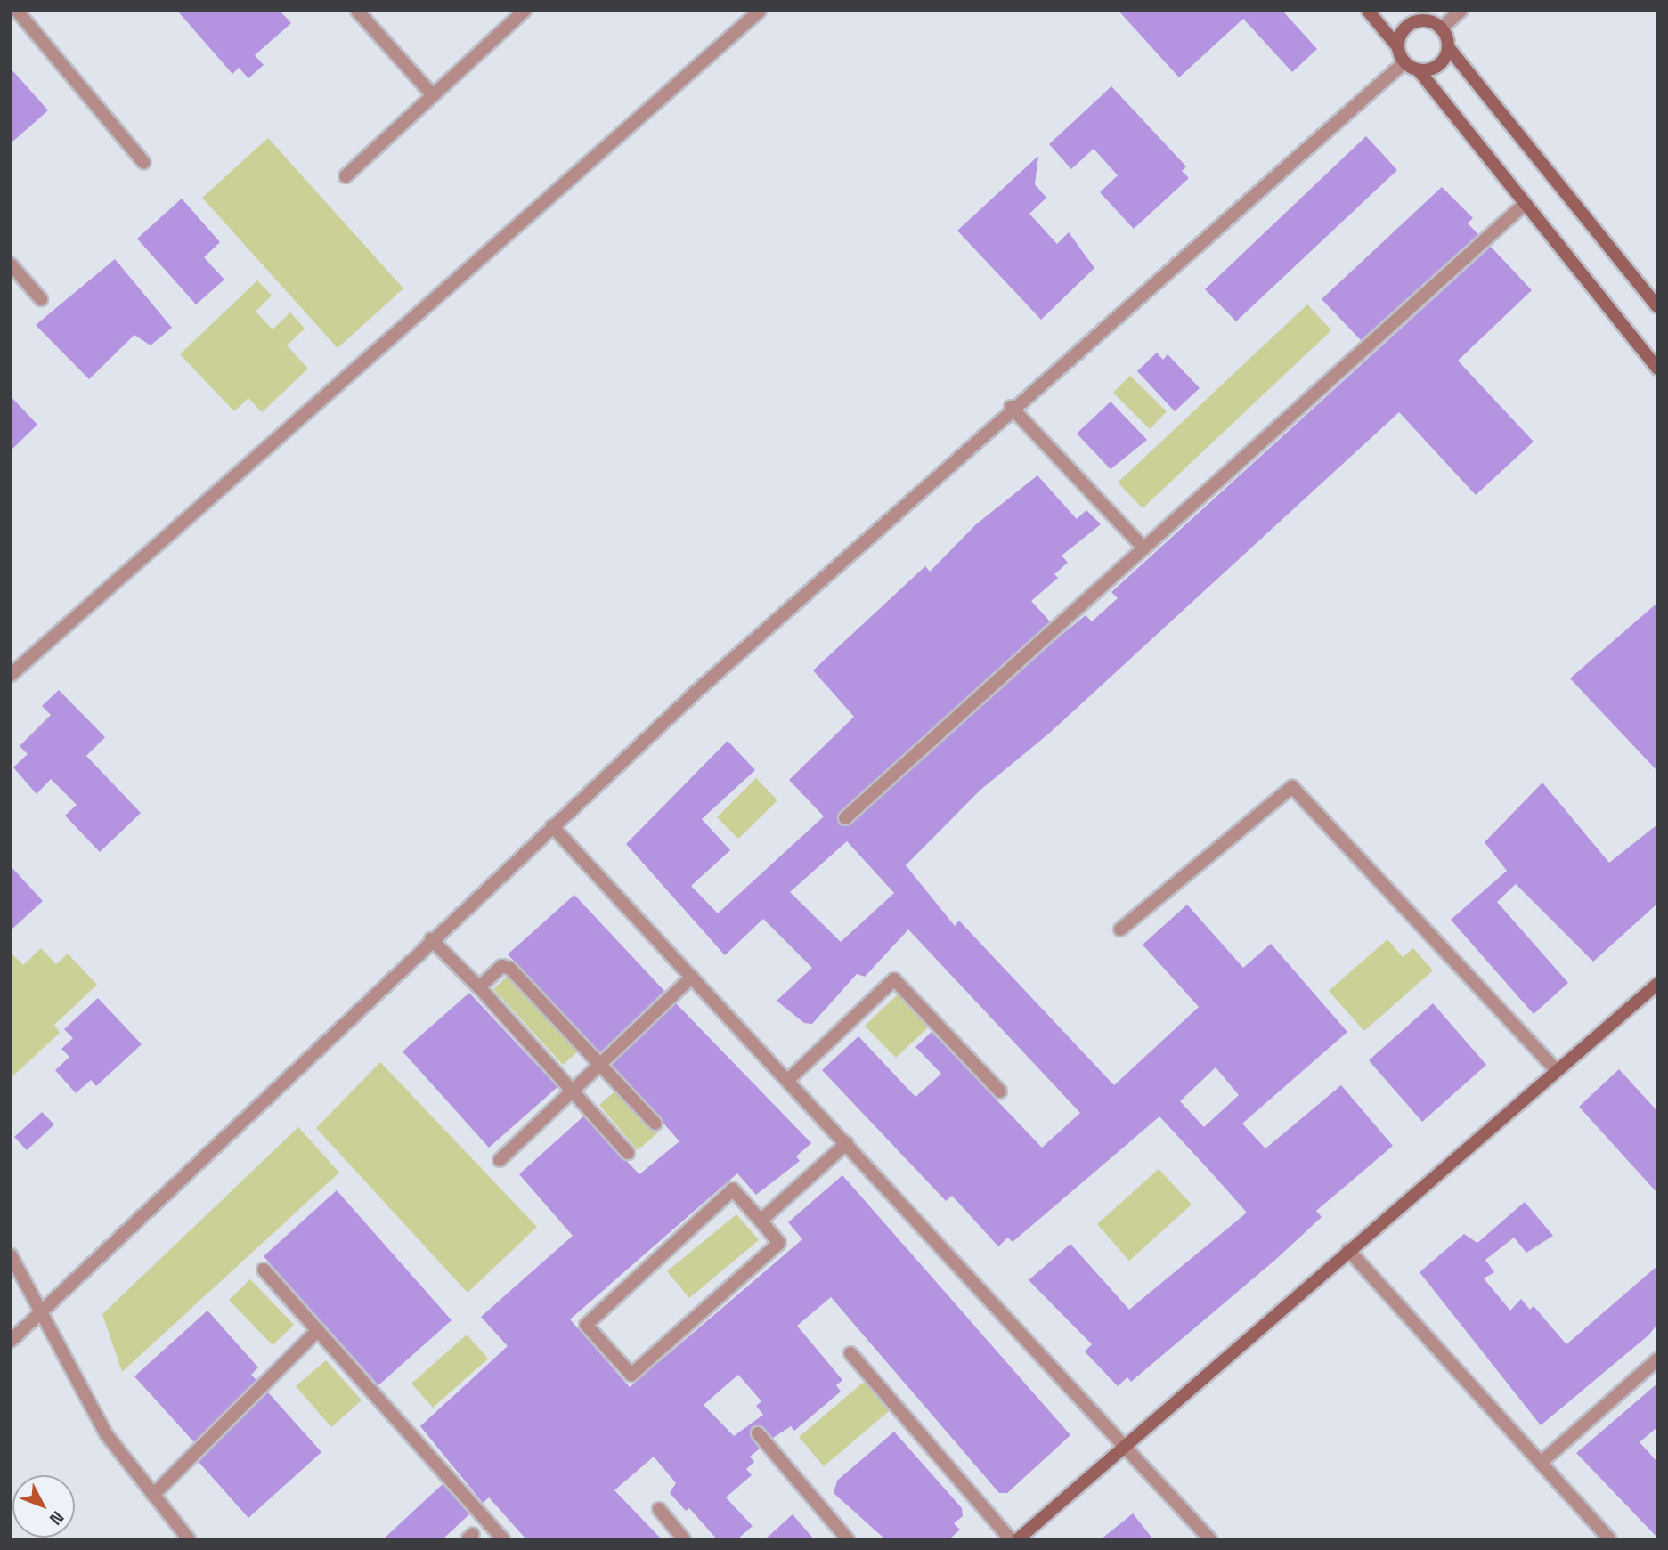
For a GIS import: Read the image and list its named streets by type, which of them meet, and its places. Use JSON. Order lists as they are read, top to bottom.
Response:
{
  "north": "bottom right"
}
